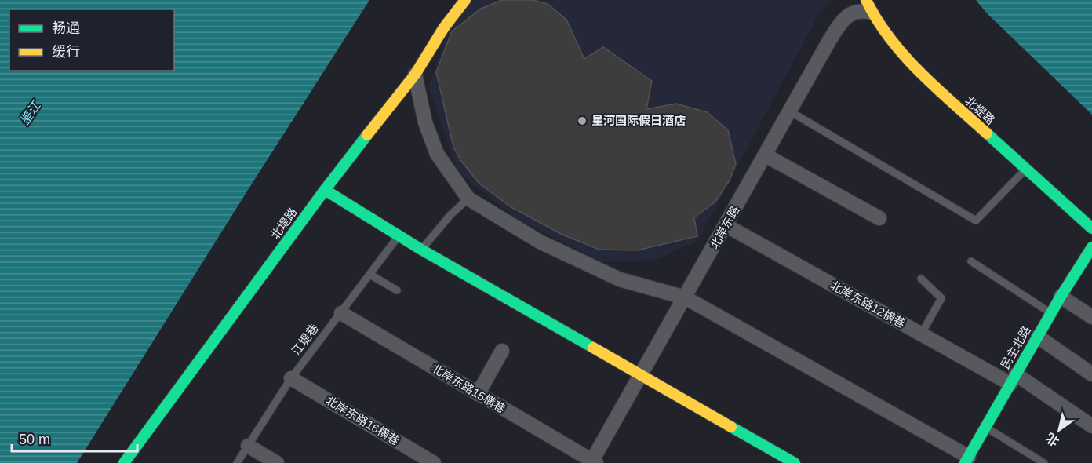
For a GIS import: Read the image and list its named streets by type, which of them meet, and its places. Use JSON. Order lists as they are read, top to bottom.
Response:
{
  "streets": {
    "main road": ["北堤路", "民主北路"],
    "street": [
      "北岸东路",
      "北岸东路12横巷",
      "北岸东路15横巷",
      "北岸东路16横巷"
    ],
    "lane": ["江堤巷"]
  },
  "crossings": [
    ["北岸东路", "北岸东路12横巷"],
    ["北岸东路", "北岸东路15横巷"],
    ["北岸东路12横巷", "民主北路"],
    ["江堤巷", "北岸东路15横巷"],
    ["江堤巷", "北岸东路16横巷"]
  ],
  "water": ["鉴江"],
  "places": ["星河国际假日酒店"],
  "legend": ["畅通", "缓行"],
  "scale_bar": "50 m",
  "north": "bottom left"
}
